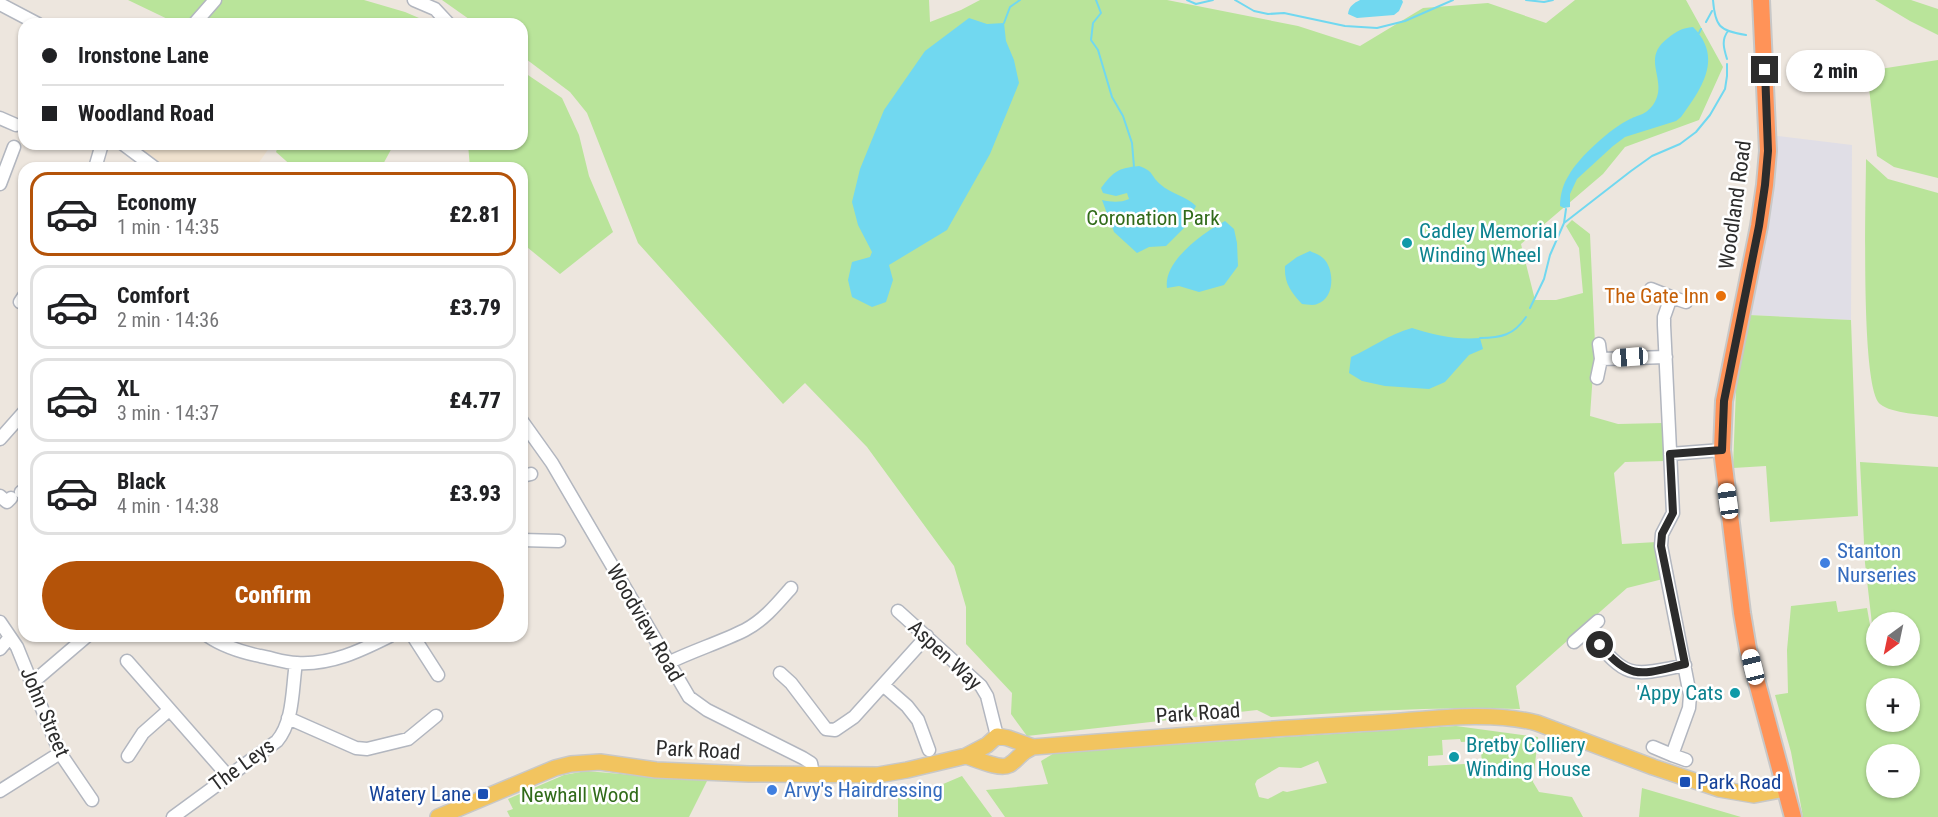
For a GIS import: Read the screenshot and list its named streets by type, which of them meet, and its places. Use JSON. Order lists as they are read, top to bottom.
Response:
{
  "streets": {
    "highway": ["Woodland Road"],
    "main road": ["Park Road"],
    "street": [
      "Woodview Road",
      "Aspen Way",
      "John Street",
      "The Leys"
    ]
  },
  "crossings": [
    ["Woodland Road", "Park Road"],
    ["Woodview Road", "Park Road"],
    ["Aspen Way", "Park Road"]
  ],
  "parks": ["Coronation Park", "Newhall Wood"],
  "places": {
    "other": [
      "Cadley Memorial Winding Wheel",
      "The Gate Inn",
      "Stanton Nurseries",
      "'Appy Cats",
      "Bretby Colliery Winding House",
      "Arvy's Hairdressing"
    ],
    "transit": ["Park Road", "Watery Lane"]
  },
  "north": "bottom left",
  "page": {
    "banner": ["Ironstone Lane", "Woodland Road"],
    "bubble": "2 min",
    "list": [
      {
        "name": "Economy",
        "note": "1 min · 14:35",
        "value": "£2.81"
      },
      {
        "name": "Comfort",
        "note": "2 min · 14:36",
        "value": "£3.79"
      },
      {
        "name": "XL",
        "note": "3 min · 14:37",
        "value": "£4.77"
      },
      {
        "name": "Black",
        "note": "4 min · 14:38",
        "value": "£3.93"
      }
    ],
    "buttons": "Confirm",
    "map_buttons": ["+", "−"]
  }
}
